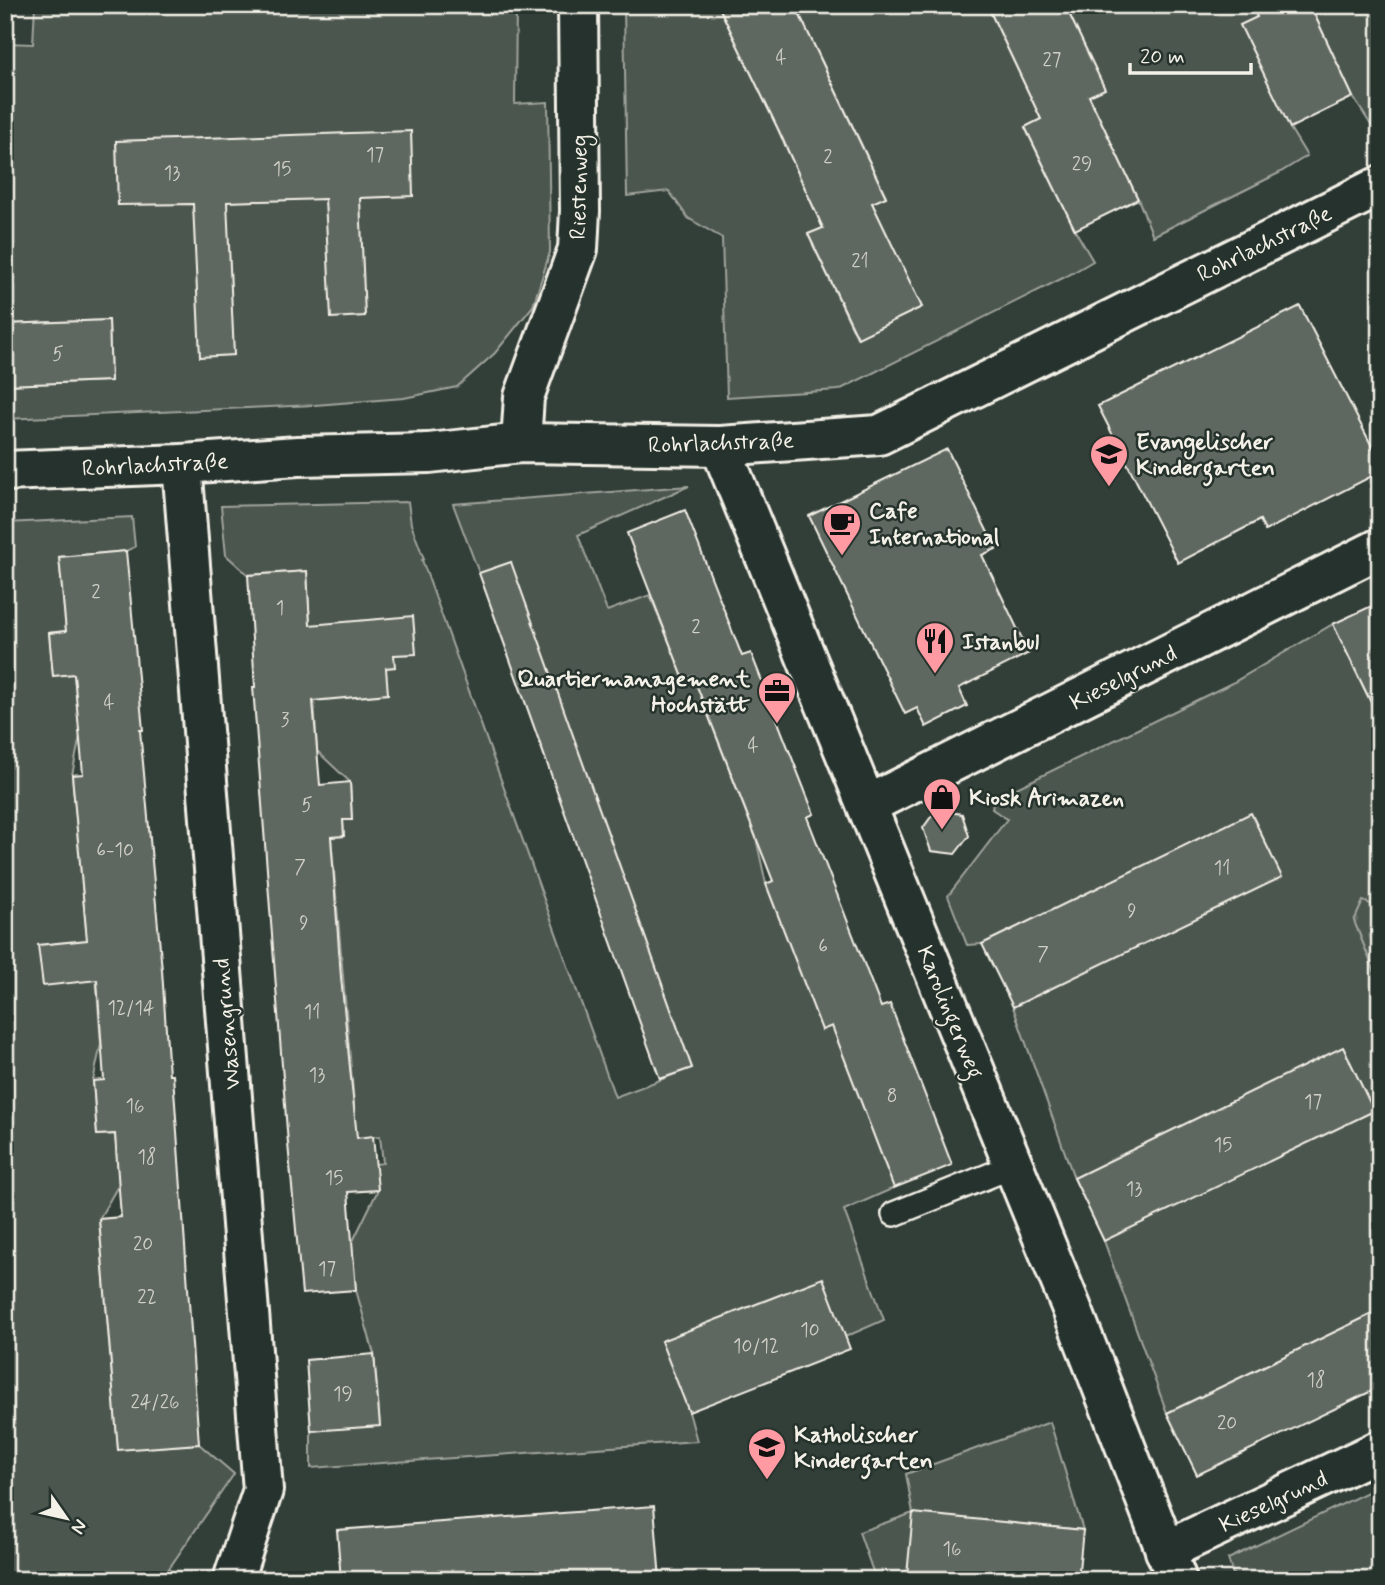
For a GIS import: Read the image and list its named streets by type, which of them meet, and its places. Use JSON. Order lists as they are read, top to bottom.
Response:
{
  "streets": {
    "street": [
      "Riestenweg",
      "Rohrlachstraße",
      "Kieselgrund",
      "Karolingerweg",
      "Wasengrund"
    ]
  },
  "crossings": [
    ["Riestenweg", "Rohrlachstraße"],
    ["Rohrlachstraße", "Karolingerweg"],
    ["Rohrlachstraße", "Wasengrund"],
    ["Kieselgrund", "Karolingerweg"]
  ],
  "places": {
    "school or university": ["Evangelischer Kindergarten", "Katholischer Kindergarten"],
    "cafe": ["Cafe International"],
    "restaurant": ["Istanbul"],
    "office": ["Quartiermanagement Hochstätt"],
    "shop": ["Kiosk Arimazen"]
  },
  "house_numbers": [
    "4",
    "27",
    "17",
    "2",
    "29",
    "15",
    "13",
    "21",
    "5",
    "2",
    "1",
    "2",
    "4",
    "3",
    "4",
    "5",
    "6-10",
    "7",
    "11",
    "9",
    "9",
    "6",
    "7",
    "12/14",
    "11",
    "13",
    "8",
    "17",
    "16",
    "15",
    "18",
    "15",
    "13",
    "20",
    "17",
    "22",
    "10",
    "10/12",
    "18",
    "19",
    "24/26",
    "20",
    "16"
  ],
  "scale_bar": "20 m",
  "north": "bottom right"
}
